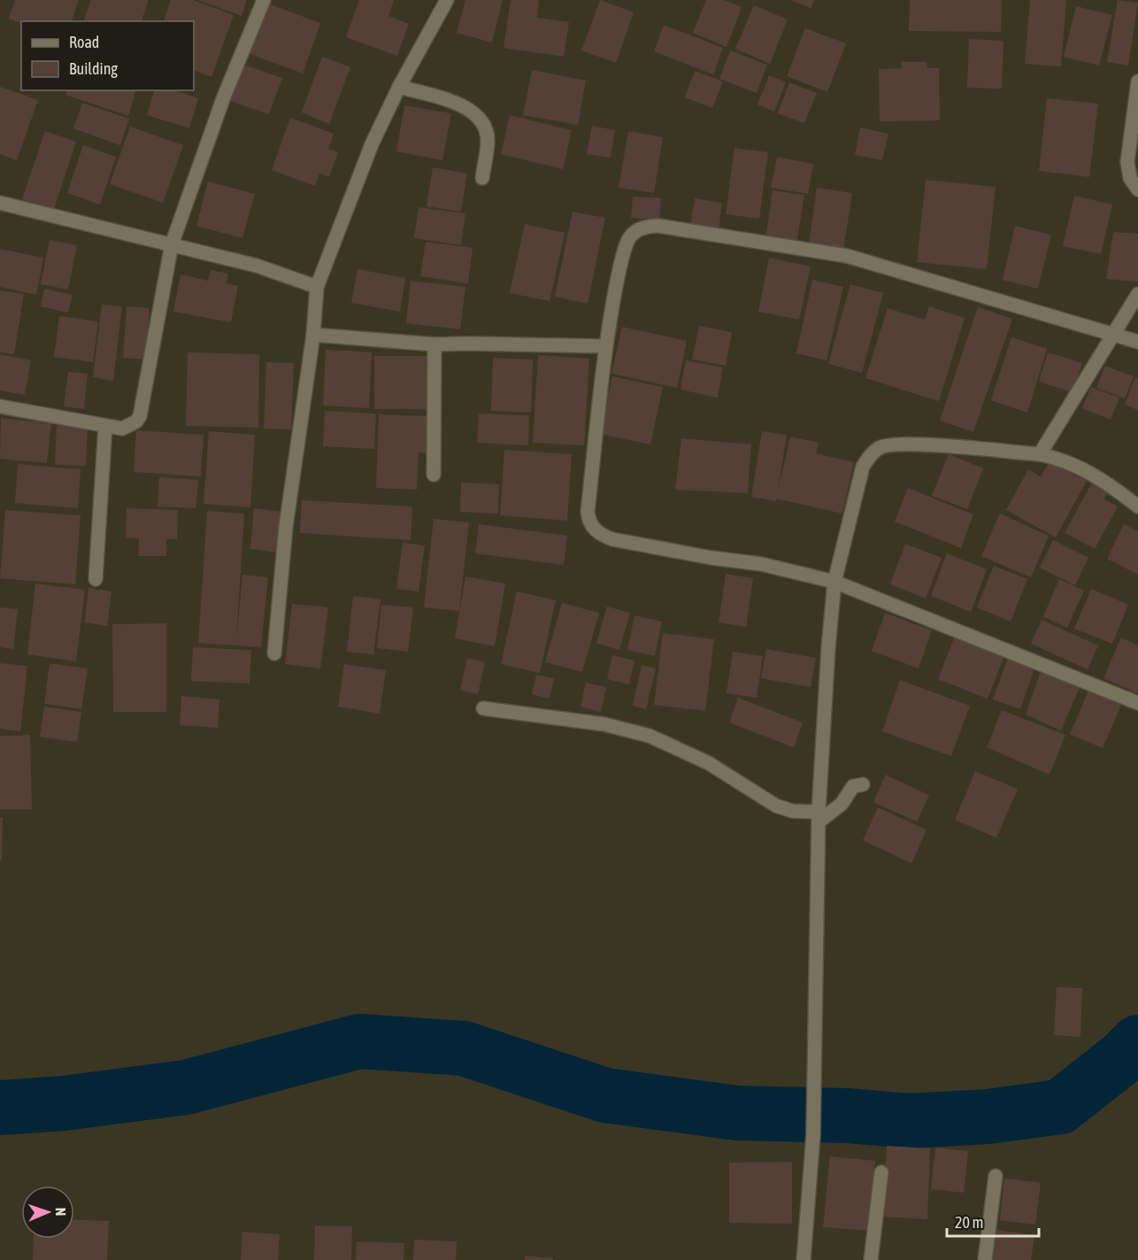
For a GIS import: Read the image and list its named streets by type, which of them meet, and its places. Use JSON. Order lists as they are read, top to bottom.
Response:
{
  "legend": ["Road", "Building"],
  "scale_bar": "20 m",
  "north": "right"
}
